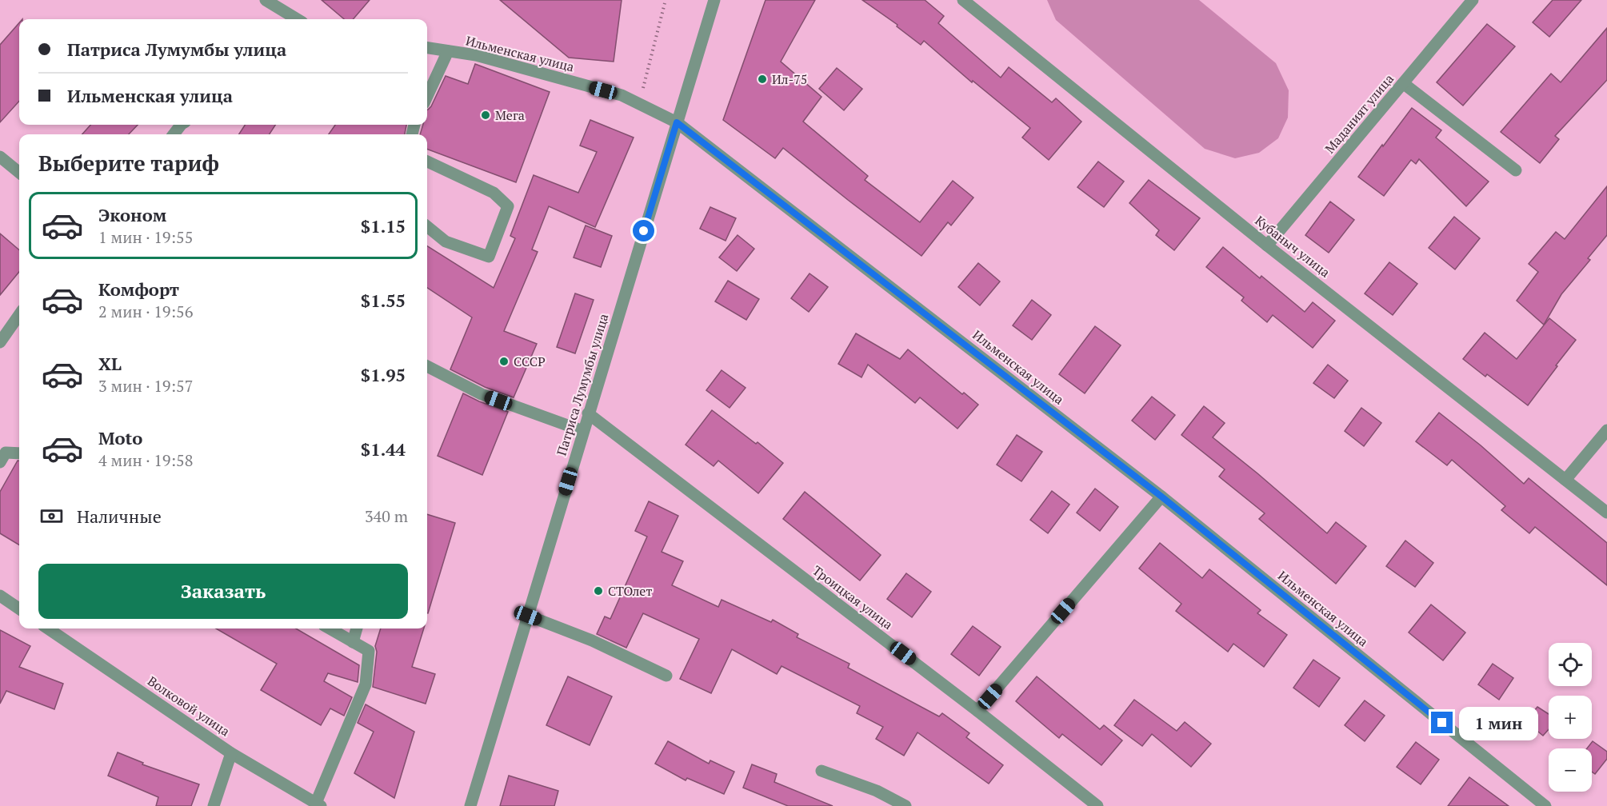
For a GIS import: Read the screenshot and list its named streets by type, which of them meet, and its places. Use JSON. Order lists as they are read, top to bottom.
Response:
{
  "streets": {
    "street": [
      "Ильменская улица",
      "Маданият улица",
      "Кубаныч улица",
      "Патриса Лумумбы улица",
      "Троицкая улица",
      "Волковой улица"
    ]
  },
  "crossings": [
    ["Ильменская улица", "Патриса Лумумбы улица"],
    ["Маданият улица", "Кубаныч улица"],
    ["Патриса Лумумбы улица", "Троицкая улица"]
  ],
  "places": [
    "Ил-75",
    "Мега",
    "СССР",
    "СТОлет"
  ],
  "page": {
    "banner": ["Патриса Лумумбы улица", "Ильменская улица"],
    "heading": "Выберите тариф",
    "list": [
      {
        "name": "Эконом",
        "note": "1 мин · 19:55",
        "value": "$1.15"
      },
      {
        "name": "Комфорт",
        "note": "2 мин · 19:56",
        "value": "$1.55"
      },
      {
        "name": "XL",
        "note": "3 мин · 19:57",
        "value": "$1.95"
      },
      {
        "name": "Moto",
        "note": "4 мин · 19:58",
        "value": "$1.44"
      }
    ],
    "pay": ["Наличные", "340 m"],
    "buttons": "Заказать",
    "map_buttons": ["+", "−"],
    "bubble": "1 мин"
  }
}
